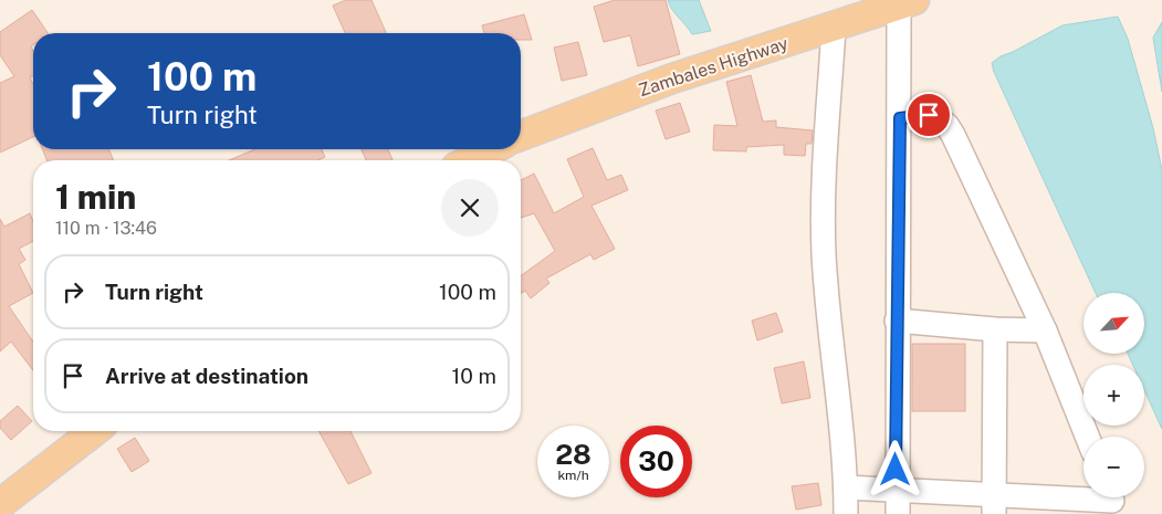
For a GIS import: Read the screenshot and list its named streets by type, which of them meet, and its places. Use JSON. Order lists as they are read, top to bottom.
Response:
{
  "streets": {
    "main road": ["Zambales Highway"]
  },
  "north": "top right",
  "page": {
    "turn": ["100 m", "Turn right"],
    "heading": ["1 min", "110 m · 13:46"],
    "list": [
      {
        "name": "Turn right",
        "value": "100 m"
      },
      {
        "name": "Arrive at destination",
        "value": "10 m"
      }
    ],
    "map_buttons": ["+", "−"],
    "speed": "28 km/h",
    "limit": "30"
  }
}
